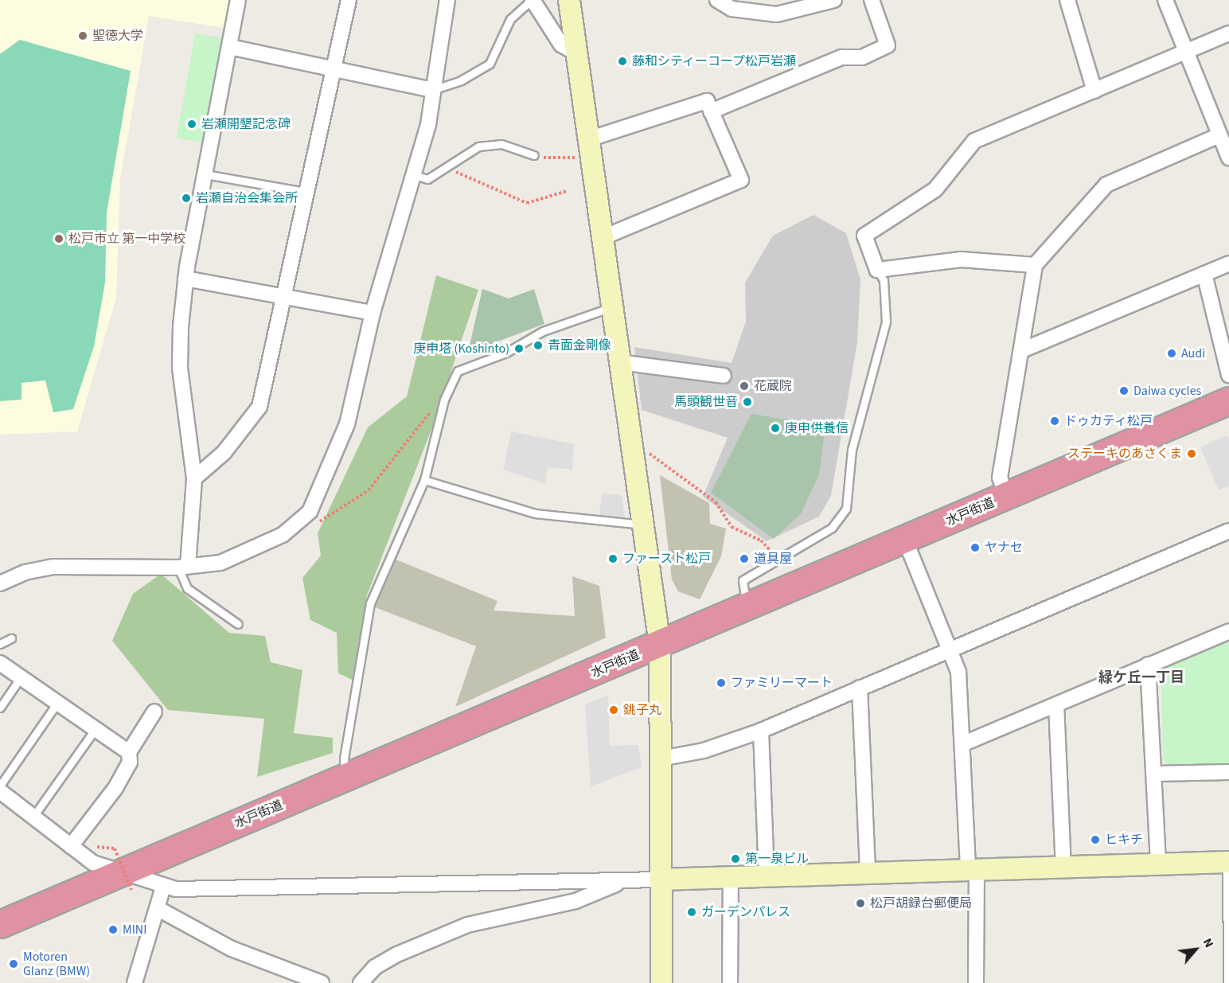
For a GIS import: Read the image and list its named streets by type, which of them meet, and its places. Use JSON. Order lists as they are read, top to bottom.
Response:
{
  "streets": {
    "highway": ["水戸街道"]
  },
  "districts": ["緑ケ丘一丁目"],
  "places": [
    "聖徳大学",
    "藤和シティーコープ松戸岩瀬",
    "岩瀬開墾記念碑",
    "岩瀬自治会集会所",
    "松戸市立 第一中学校",
    "青面金剛像",
    "庚申塔 (Koshinto)",
    "Audi",
    "花蔵院",
    "Daiwa cycles",
    "馬頭観世音",
    "ドゥカティ松戸",
    "庚申供養信",
    "ステーキのあさくま",
    "ヤナセ",
    "ファースト松戸",
    "道具屋",
    "ファミリーマート",
    "銚子丸",
    "ヒキチ",
    "第一泉ビル",
    "松戸胡録台郵便局",
    "ガーデンパレス",
    "MINI",
    "Motoren Glanz (BMW)"
  ],
  "north": "top right"
}
